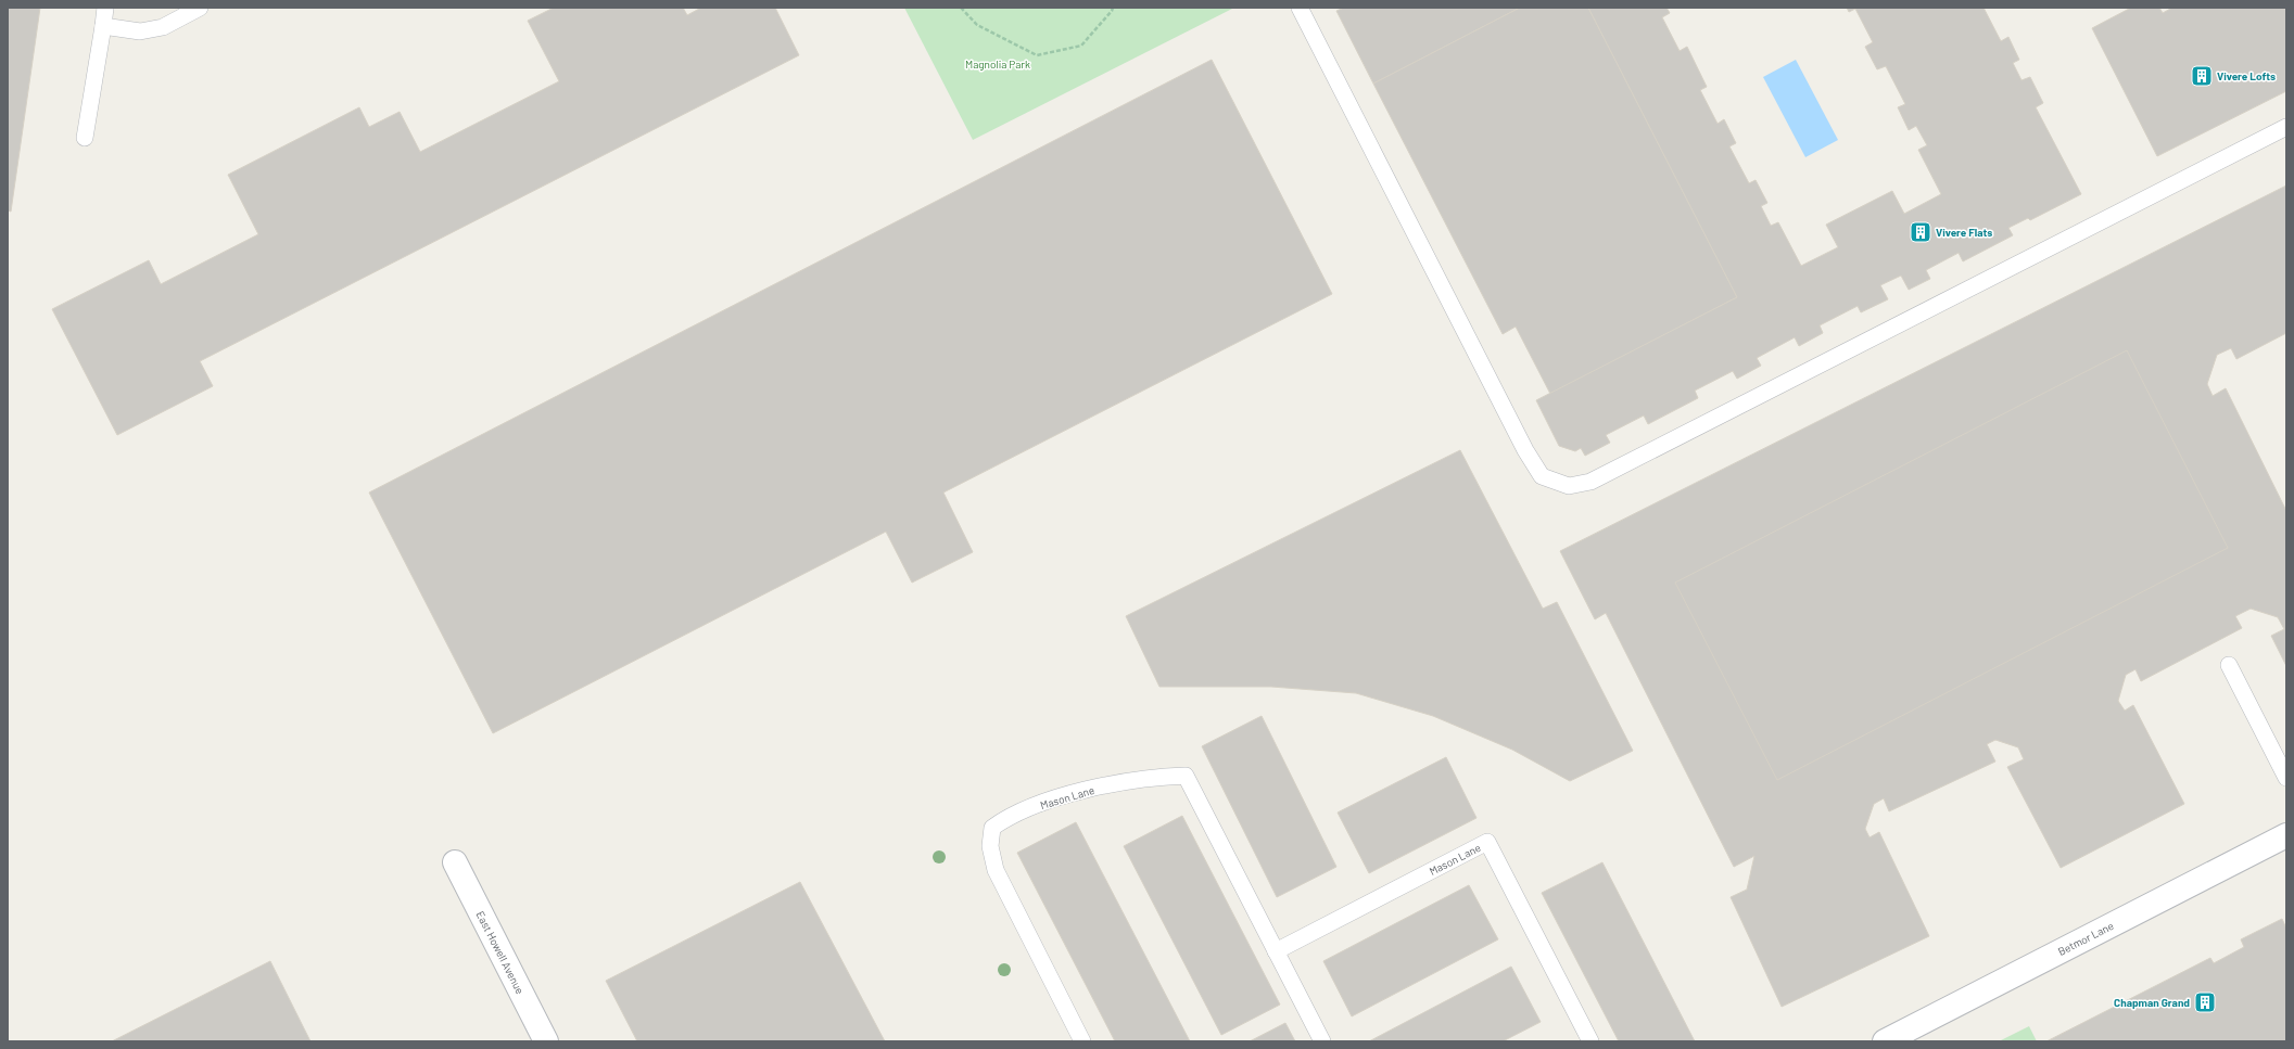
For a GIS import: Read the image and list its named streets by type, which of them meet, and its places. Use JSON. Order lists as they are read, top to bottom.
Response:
{
  "streets": {
    "street": ["Betmor Lane", "East Howell Avenue"],
    "lane": ["Mason Lane"]
  },
  "parks": ["Magnolia Park"],
  "places": {
    "building": ["Vivere Lofts", "Vivere Flats", "Chapman Grand"]
  }
}
